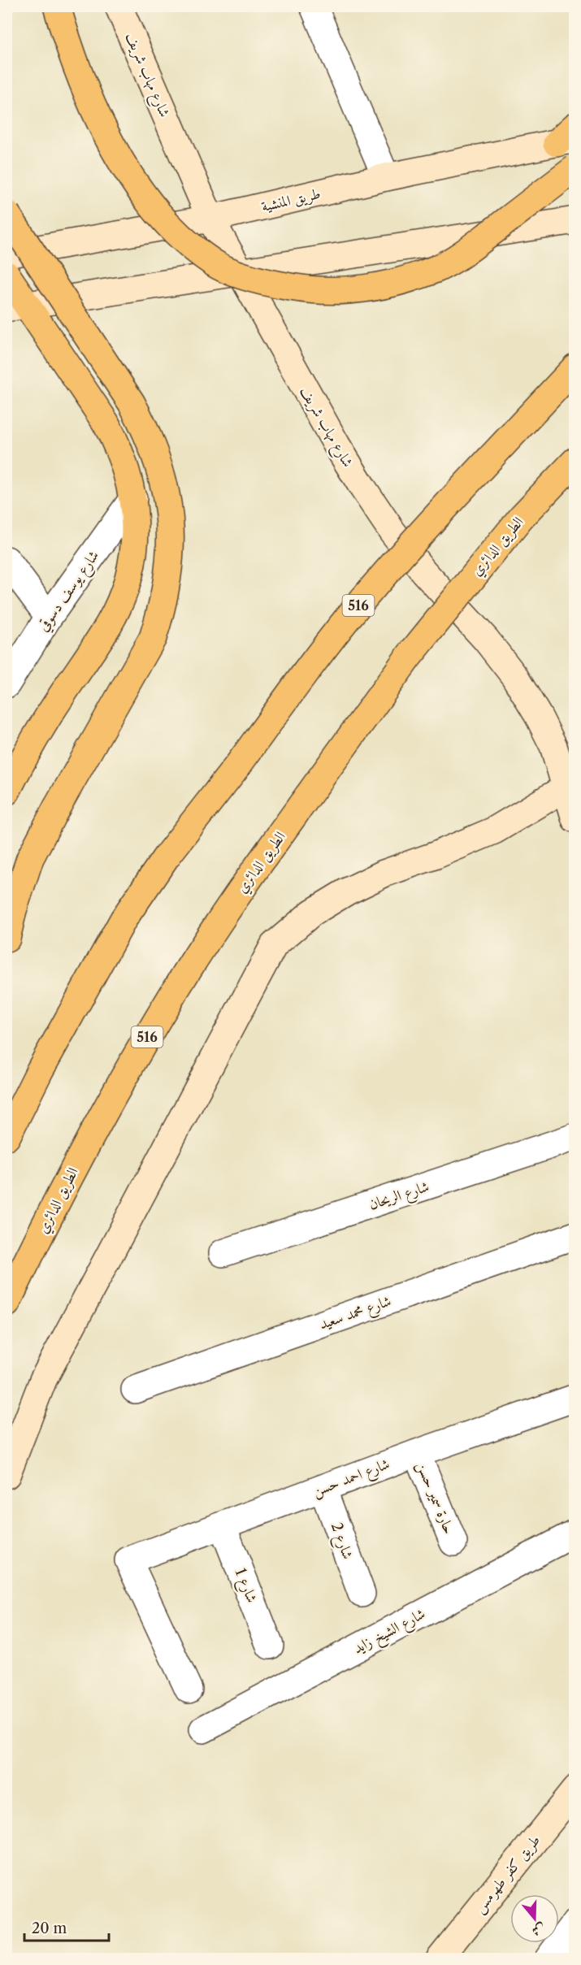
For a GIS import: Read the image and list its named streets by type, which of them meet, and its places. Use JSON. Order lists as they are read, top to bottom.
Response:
{
  "streets": {
    "highway": ["الطريق الدائري", "516"],
    "street": [
      "شارع مهاب شريف",
      "طريق المنشية",
      "شارع يوسف دسوقي",
      "شارع الريحان",
      "شارع محمد سعيد",
      "شارع احمد حسن",
      "حارة سمير حسن",
      "شارع 2",
      "شارع 1",
      "شارع الشيخ زايد",
      "طريق كفر طهرمس"
    ]
  },
  "crossings": [
    ["شارع مهاب شريف", "طريق المنشية"],
    ["شارع احمد حسن", "حارة سمير حسن"],
    ["شارع احمد حسن", "شارع 2"],
    ["شارع احمد حسن", "شارع 1"]
  ],
  "scale_bar": "20 m",
  "north": "bottom"
}
